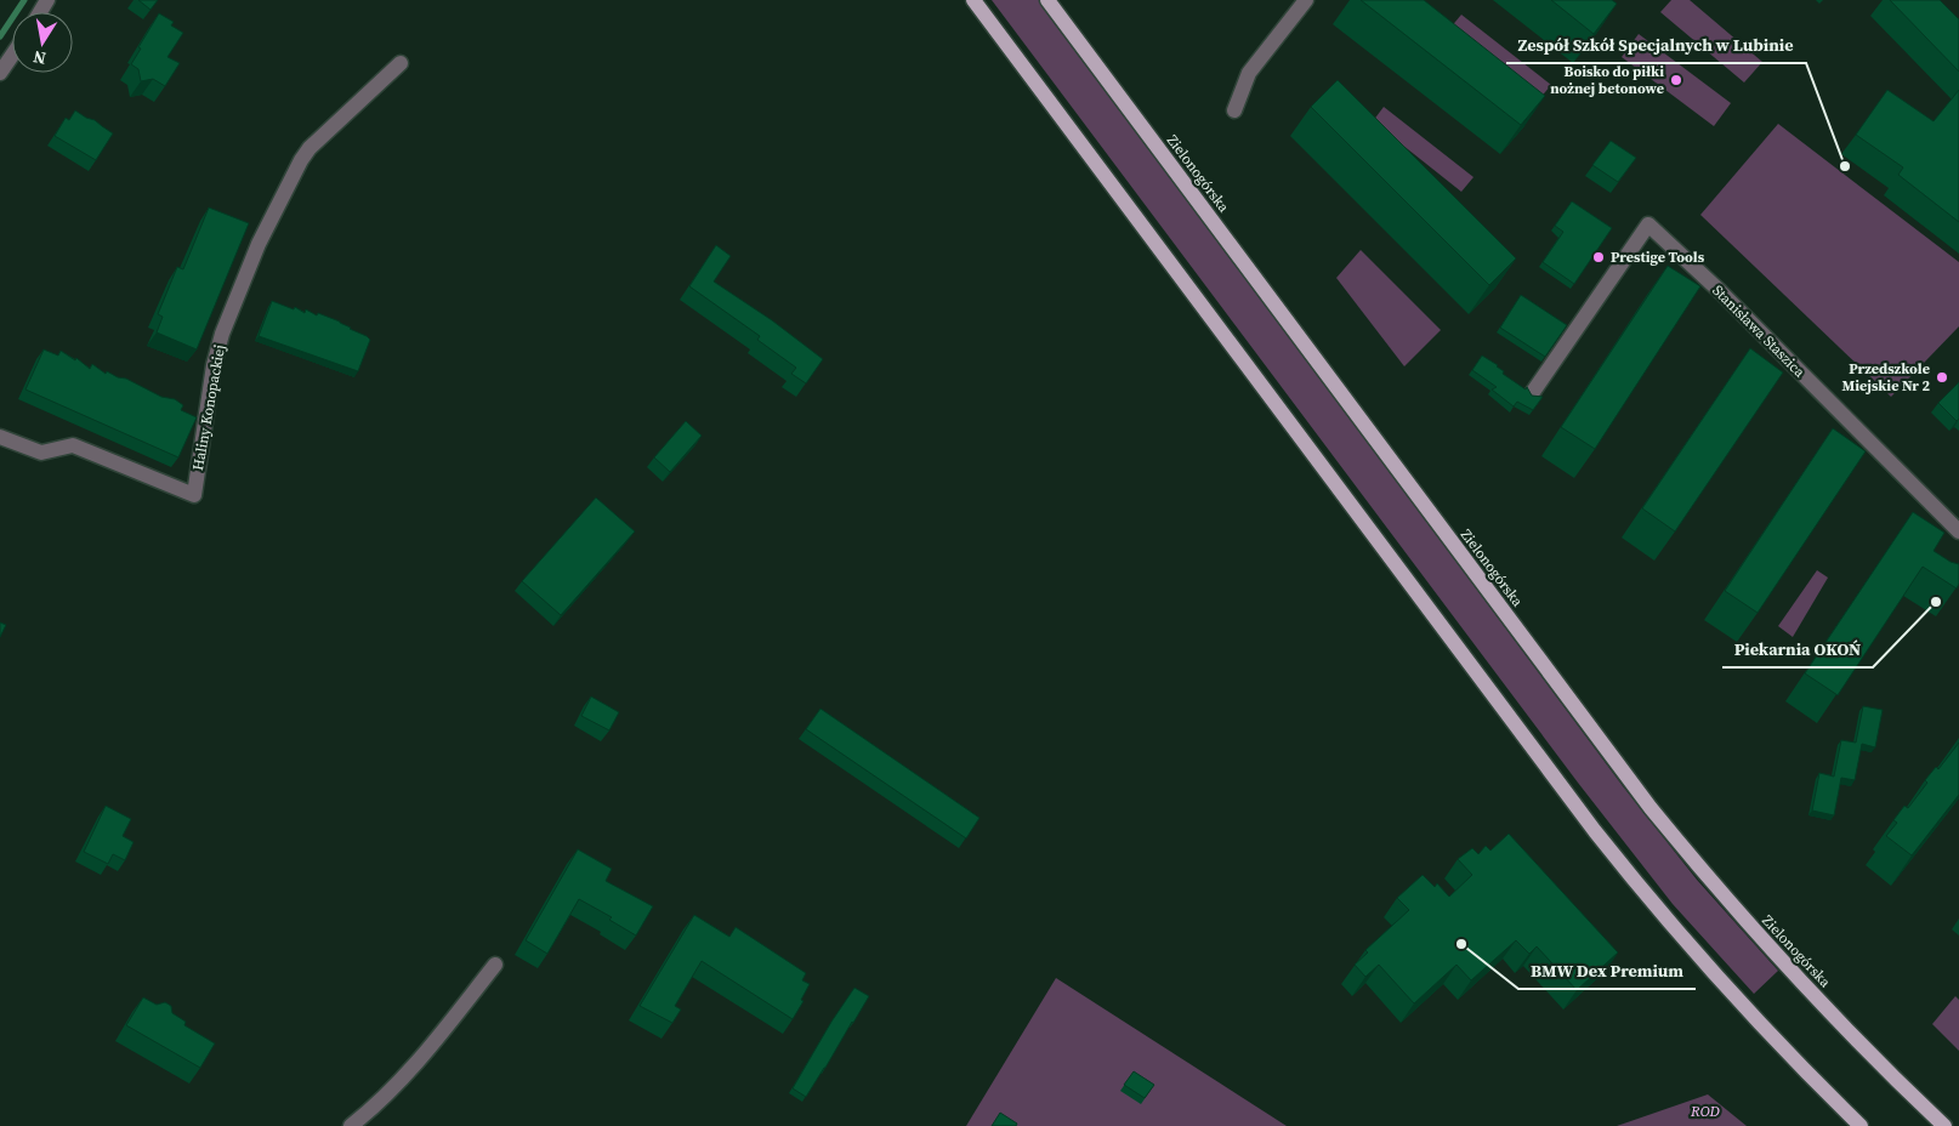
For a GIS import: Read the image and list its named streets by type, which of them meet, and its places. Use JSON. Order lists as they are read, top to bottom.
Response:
{
  "streets": {
    "main road": ["Zielonogórska"],
    "street": ["Stanisława Staszica", "Haliny Konopackiej"]
  },
  "parks": ["ROD"],
  "places": [
    "Boisko do piłki nożnej betonowe",
    "Zespół Szkół Specjalnych w Lubinie",
    "Prestige Tools",
    "Przedszkole Miejskie Nr 2",
    "Piekarnia OKOŃ",
    "BMW Dex Premium"
  ],
  "north": "bottom"
}
